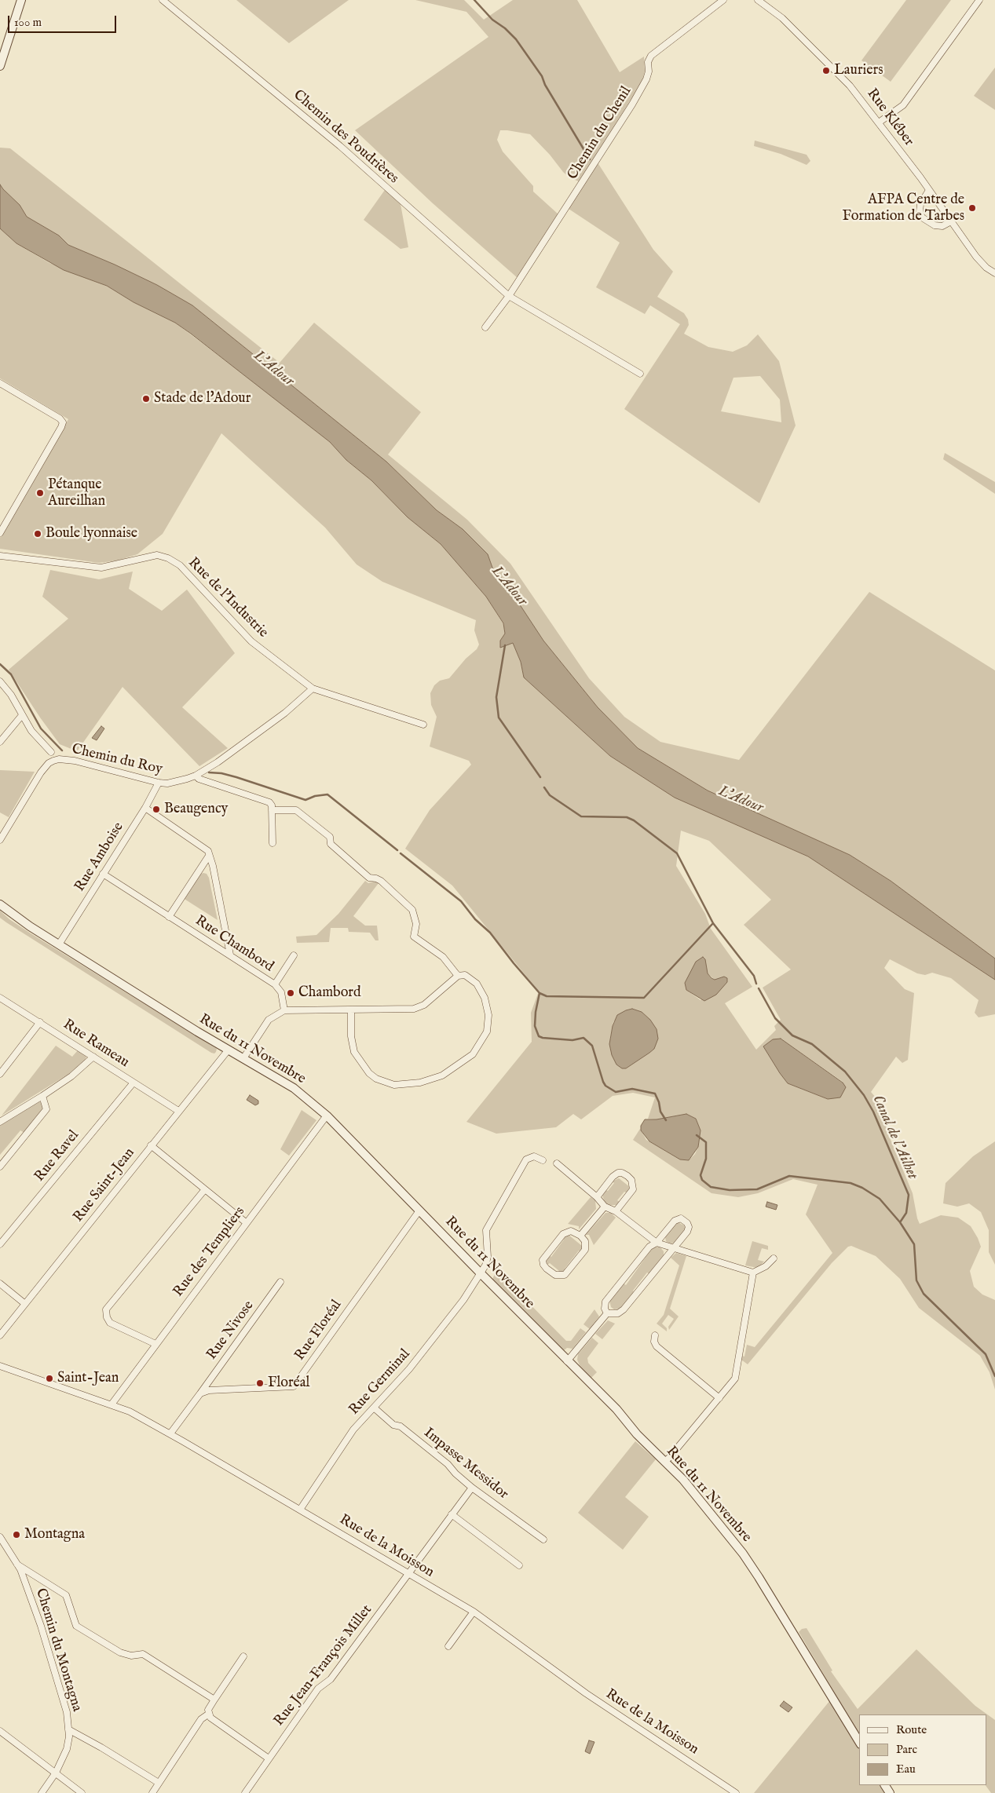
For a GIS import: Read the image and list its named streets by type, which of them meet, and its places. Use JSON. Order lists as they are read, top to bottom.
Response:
{
  "streets": {
    "street": [
      "Rue Kléber",
      "Chemin du Chenil",
      "Chemin des Poudrières",
      "Rue de l'Industrie",
      "Chemin du Roy",
      "Rue Amboise",
      "Rue Chambord",
      "Rue Rameau",
      "Rue du 11 Novembre",
      "Rue Ravel",
      "Rue Saint-Jean",
      "Rue des Templiers",
      "Rue Nivose",
      "Rue Floréal",
      "Rue Germinal",
      "Impasse Messidor",
      "Rue de la Moisson",
      "Chemin du Montagna",
      "Rue Jean-François Millet"
    ]
  },
  "crossings": [
    ["Chemin du Chenil", "Chemin des Poudrières"],
    ["Rue de l'Industrie", "Chemin du Roy"],
    ["Chemin du Roy", "Rue Amboise"],
    ["Rue Amboise", "Rue Chambord"],
    ["Rue Amboise", "Rue du 11 Novembre"],
    ["Rue Rameau", "Rue Ravel"],
    ["Rue Rameau", "Rue Saint-Jean"],
    ["Rue du 11 Novembre", "Rue Saint-Jean"],
    ["Rue du 11 Novembre", "Rue des Templiers"],
    ["Rue du 11 Novembre", "Rue Floréal"],
    ["Rue du 11 Novembre", "Rue Germinal"],
    ["Rue des Templiers", "Rue de la Moisson"],
    ["Rue Nivose", "Rue Floréal"],
    ["Rue Germinal", "Impasse Messidor"],
    ["Rue Germinal", "Rue de la Moisson"],
    ["Impasse Messidor", "Rue Jean-François Millet"],
    ["Rue de la Moisson", "Rue Jean-François Millet"]
  ],
  "water": ["L'Adour", "Canal de l'Ailhet"],
  "places": [
    "Lauriers",
    "AFPA Centre de Formation de Tarbes",
    "Stade de l'Adour",
    "Pétanque Aureilhan",
    "Boule lyonnaise",
    "Beaugency",
    "Chambord",
    "Saint-Jean",
    "Floréal",
    "Montagna"
  ],
  "legend": ["Route", "Parc", "Eau"],
  "scale_bar": "100 m"
}
